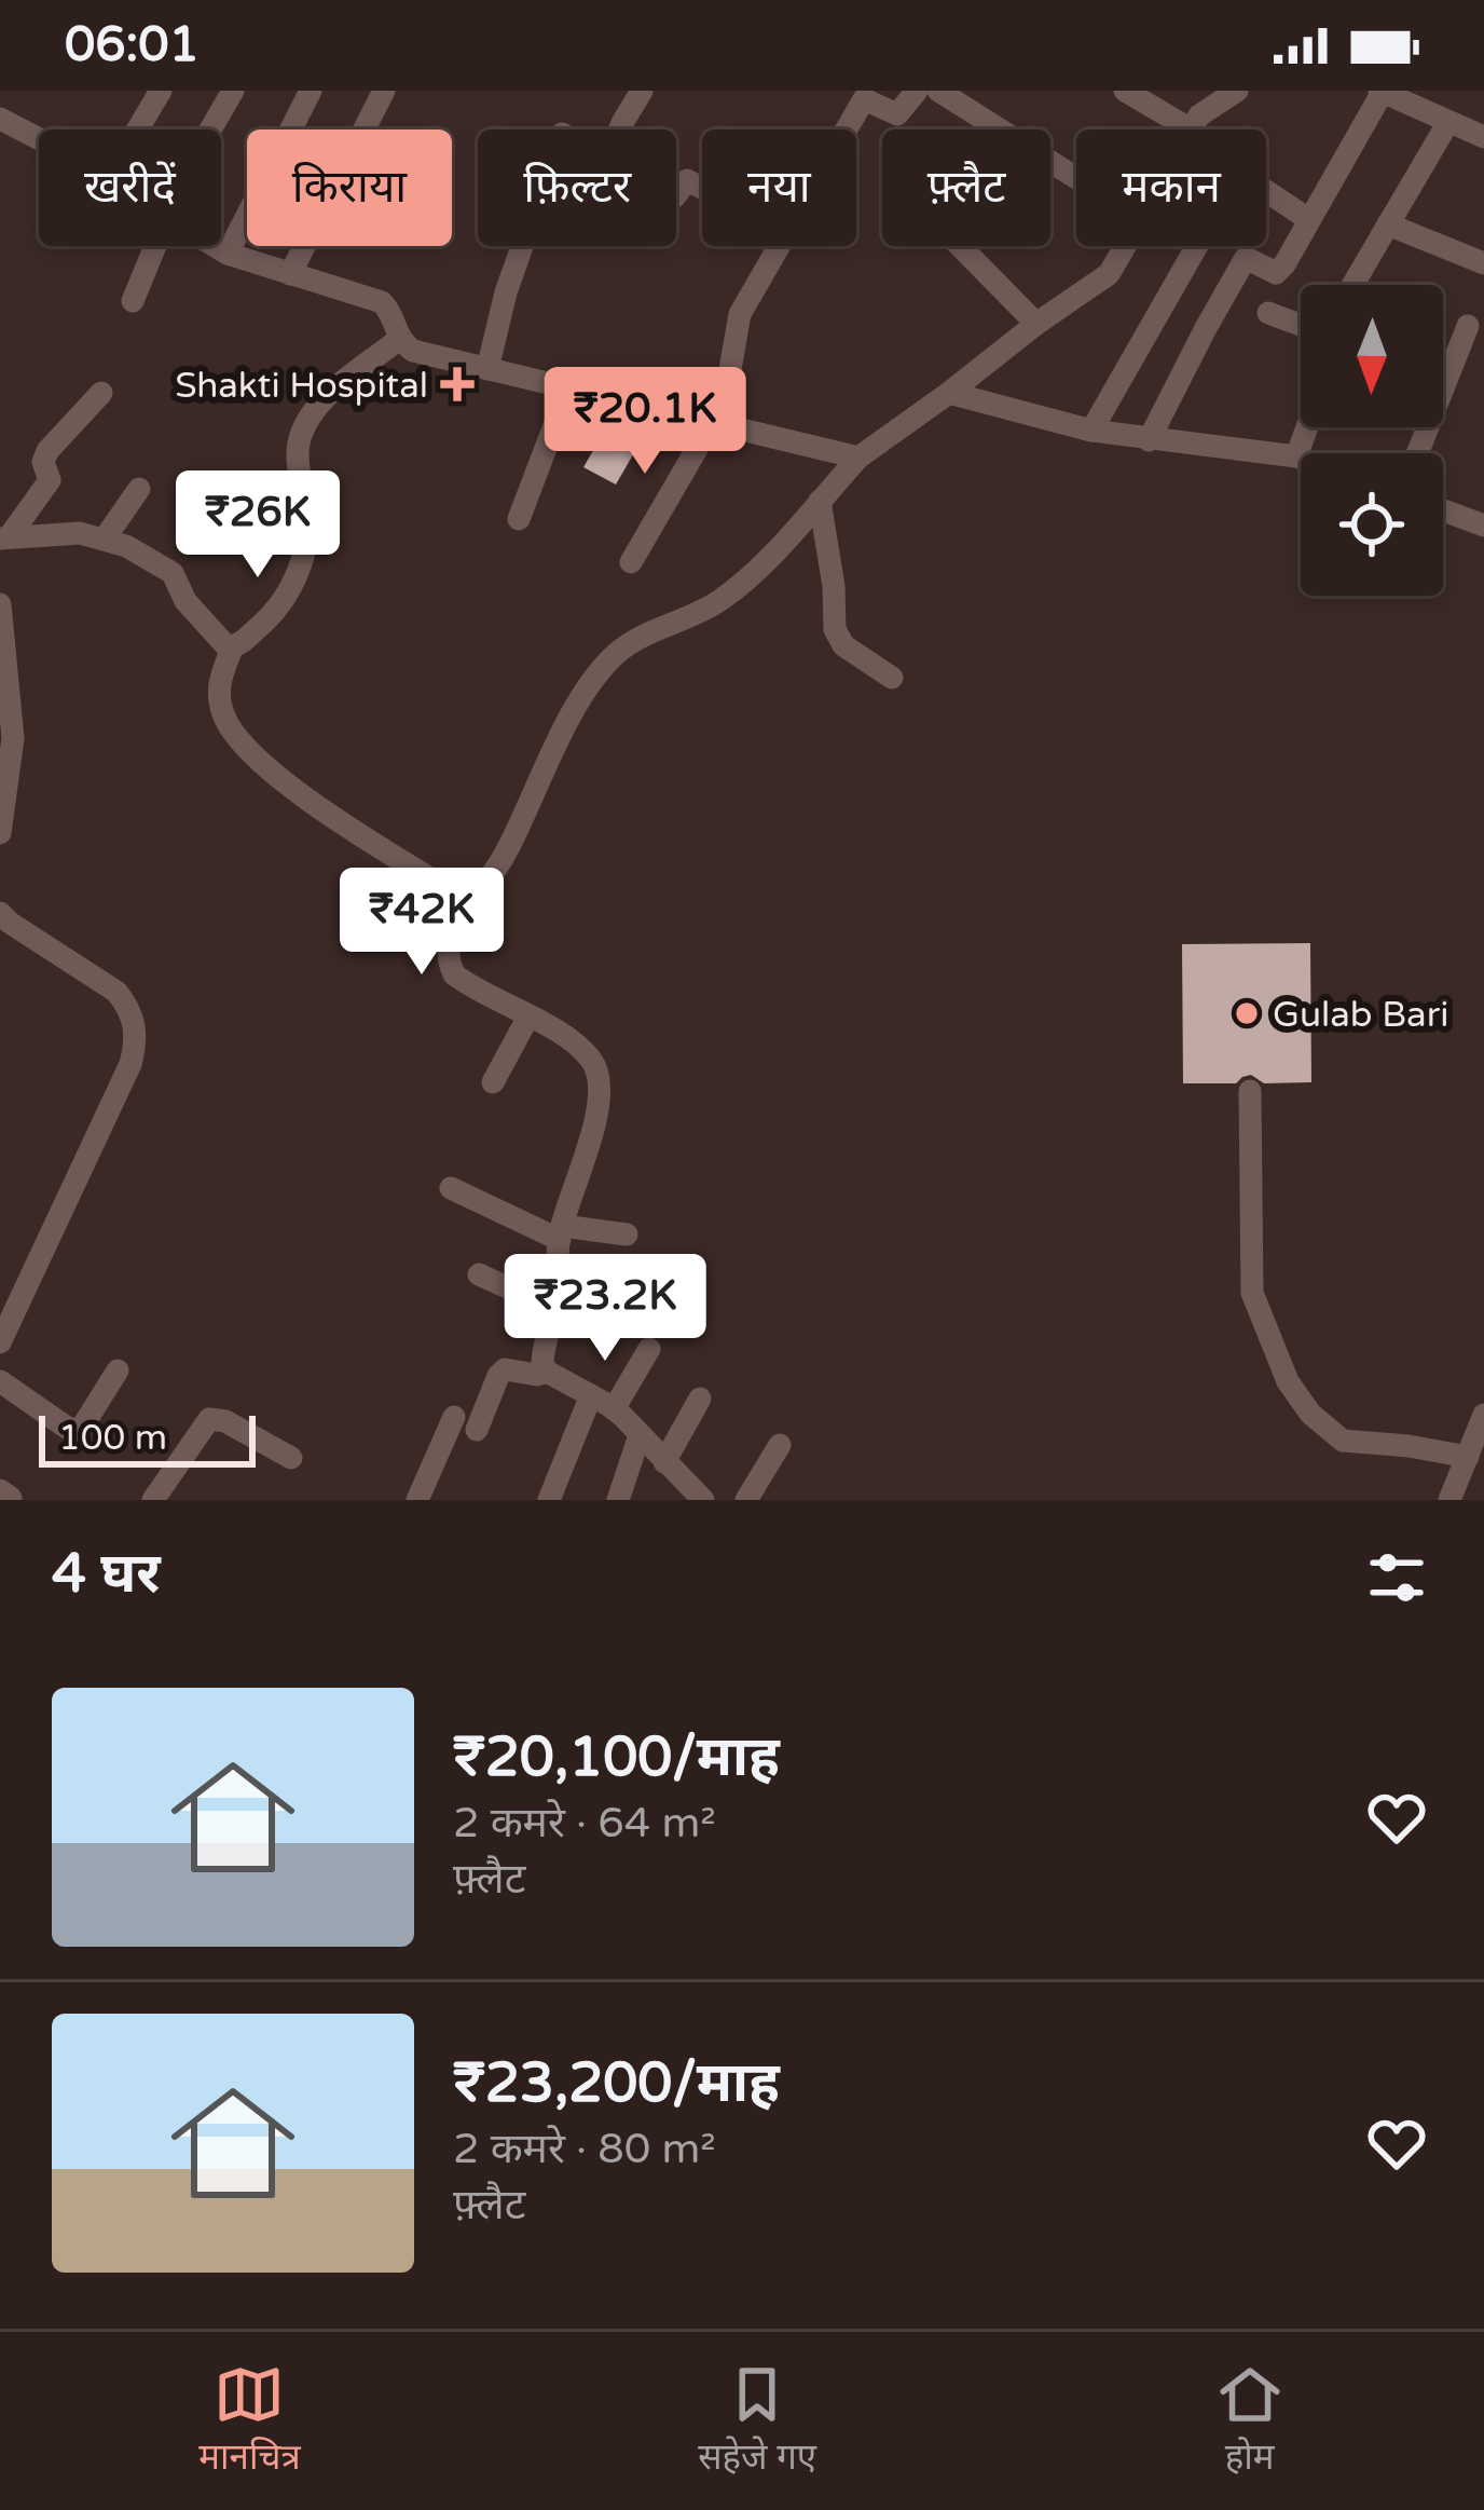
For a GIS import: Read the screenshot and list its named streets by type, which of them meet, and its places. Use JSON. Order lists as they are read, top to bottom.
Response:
{
  "places": {
    "health": ["Shakti Hospital"],
    "other": ["Gulab Bari"]
  },
  "scale_bar": "100 m",
  "north": "bottom",
  "page": {
    "status": "06:01",
    "chip": [
      "खरीदें",
      "किराया",
      "फ़िल्टर",
      "नया",
      "फ़्लैट",
      "मकान"
    ],
    "price": [
      "₹20.1K",
      "₹26K",
      "₹42K",
      "₹23.2K"
    ],
    "scale": "100 m",
    "heading": "4 घर",
    "list": [
      {
        "name": "₹20,100/माह",
        "note": "2 कमरे · 64 m² · फ़्लैट"
      },
      {
        "name": "₹23,200/माह",
        "note": "2 कमरे · 80 m² · फ़्लैट"
      }
    ],
    "tabs": ["मानचित्र", "सहेजे गए", "होम"]
  }
}
